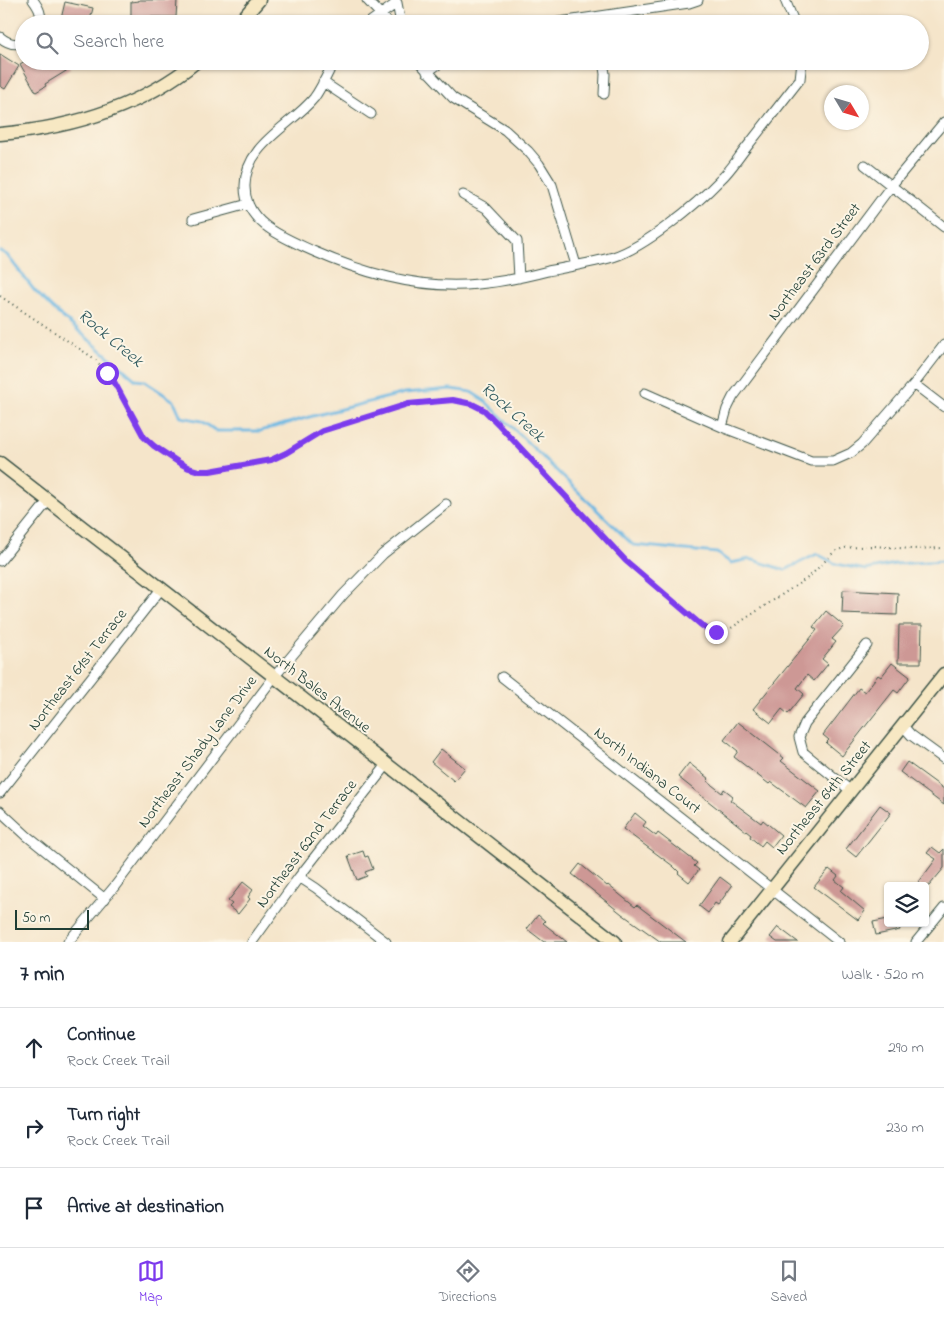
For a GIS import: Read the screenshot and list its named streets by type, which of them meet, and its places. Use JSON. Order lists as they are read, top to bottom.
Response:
{
  "streets": {
    "street": [
      "Northeast 63rd Street",
      "Northeast 61st Terrace",
      "North Bales Avenue",
      "Northeast Shady Lane Drive",
      "North Indiana Court",
      "Northeast 64th Street",
      "Northeast 62nd Terrace"
    ]
  },
  "crossings": [
    ["Northeast 61st Terrace", "North Bales Avenue"],
    ["North Bales Avenue", "Northeast Shady Lane Drive"],
    ["North Bales Avenue", "Northeast 62nd Terrace"],
    ["North Indiana Court", "Northeast 64th Street"]
  ],
  "water": ["Rock Creek"],
  "scale_bar": "50 m",
  "north": "bottom right",
  "page": {
    "search": "Search here",
    "scale": "50 m",
    "heading": ["7 min", "Walk · 520 m"],
    "list": [
      ["Continue", "Rock Creek Trail", "290 m"],
      ["Turn right", "Rock Creek Trail", "230 m"],
      "Arrive at destination"
    ],
    "nav": ["Map", "Directions", "Saved"]
  }
}
